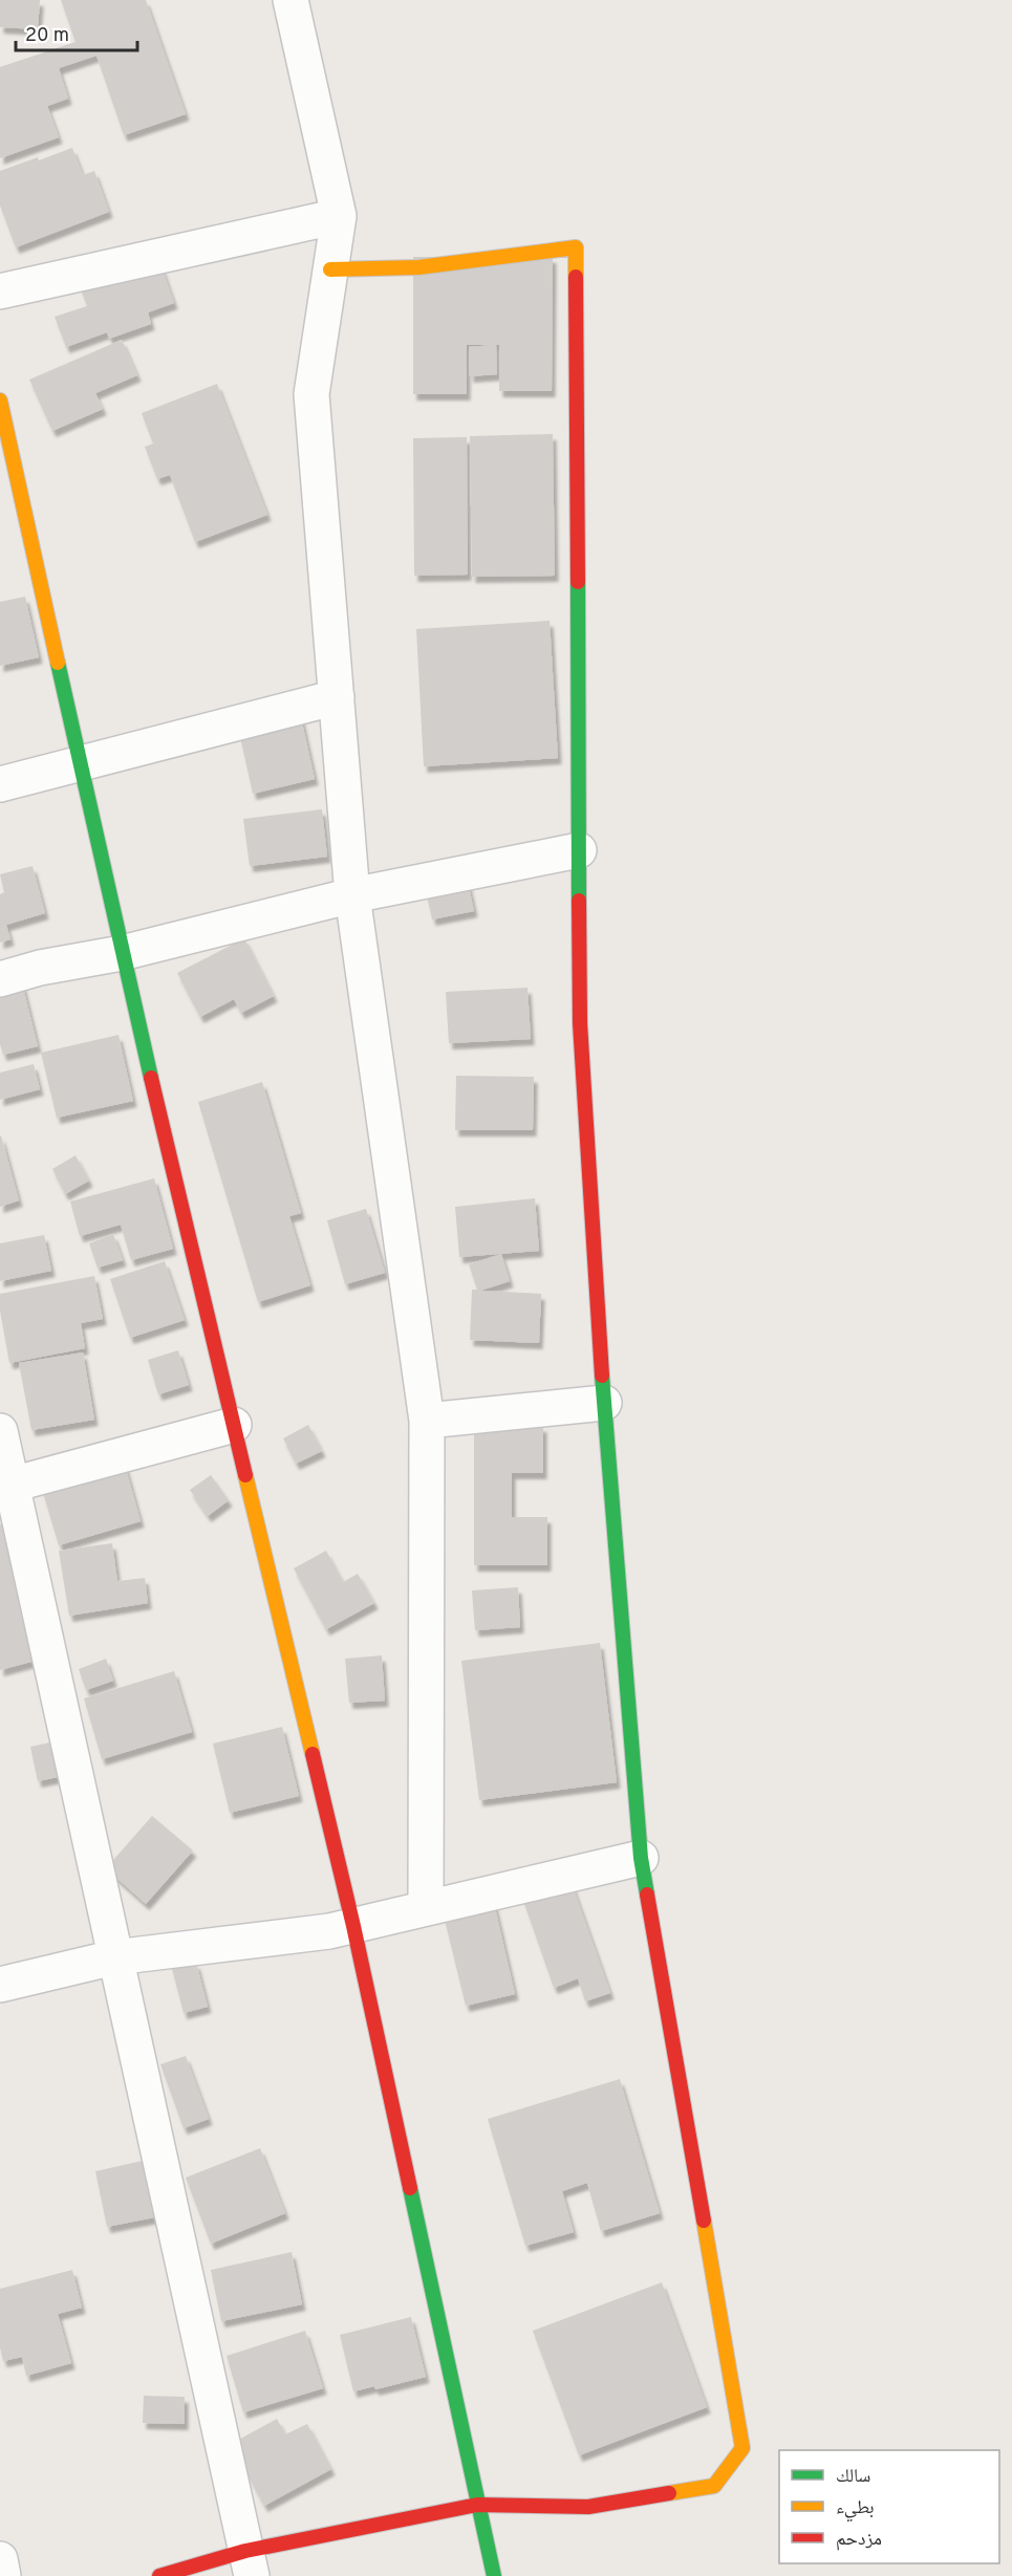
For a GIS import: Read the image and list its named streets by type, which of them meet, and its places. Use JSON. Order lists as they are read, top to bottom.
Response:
{
  "legend": ["سالك", "بطيء", "مزدحم"],
  "scale_bar": "20 m"
}
